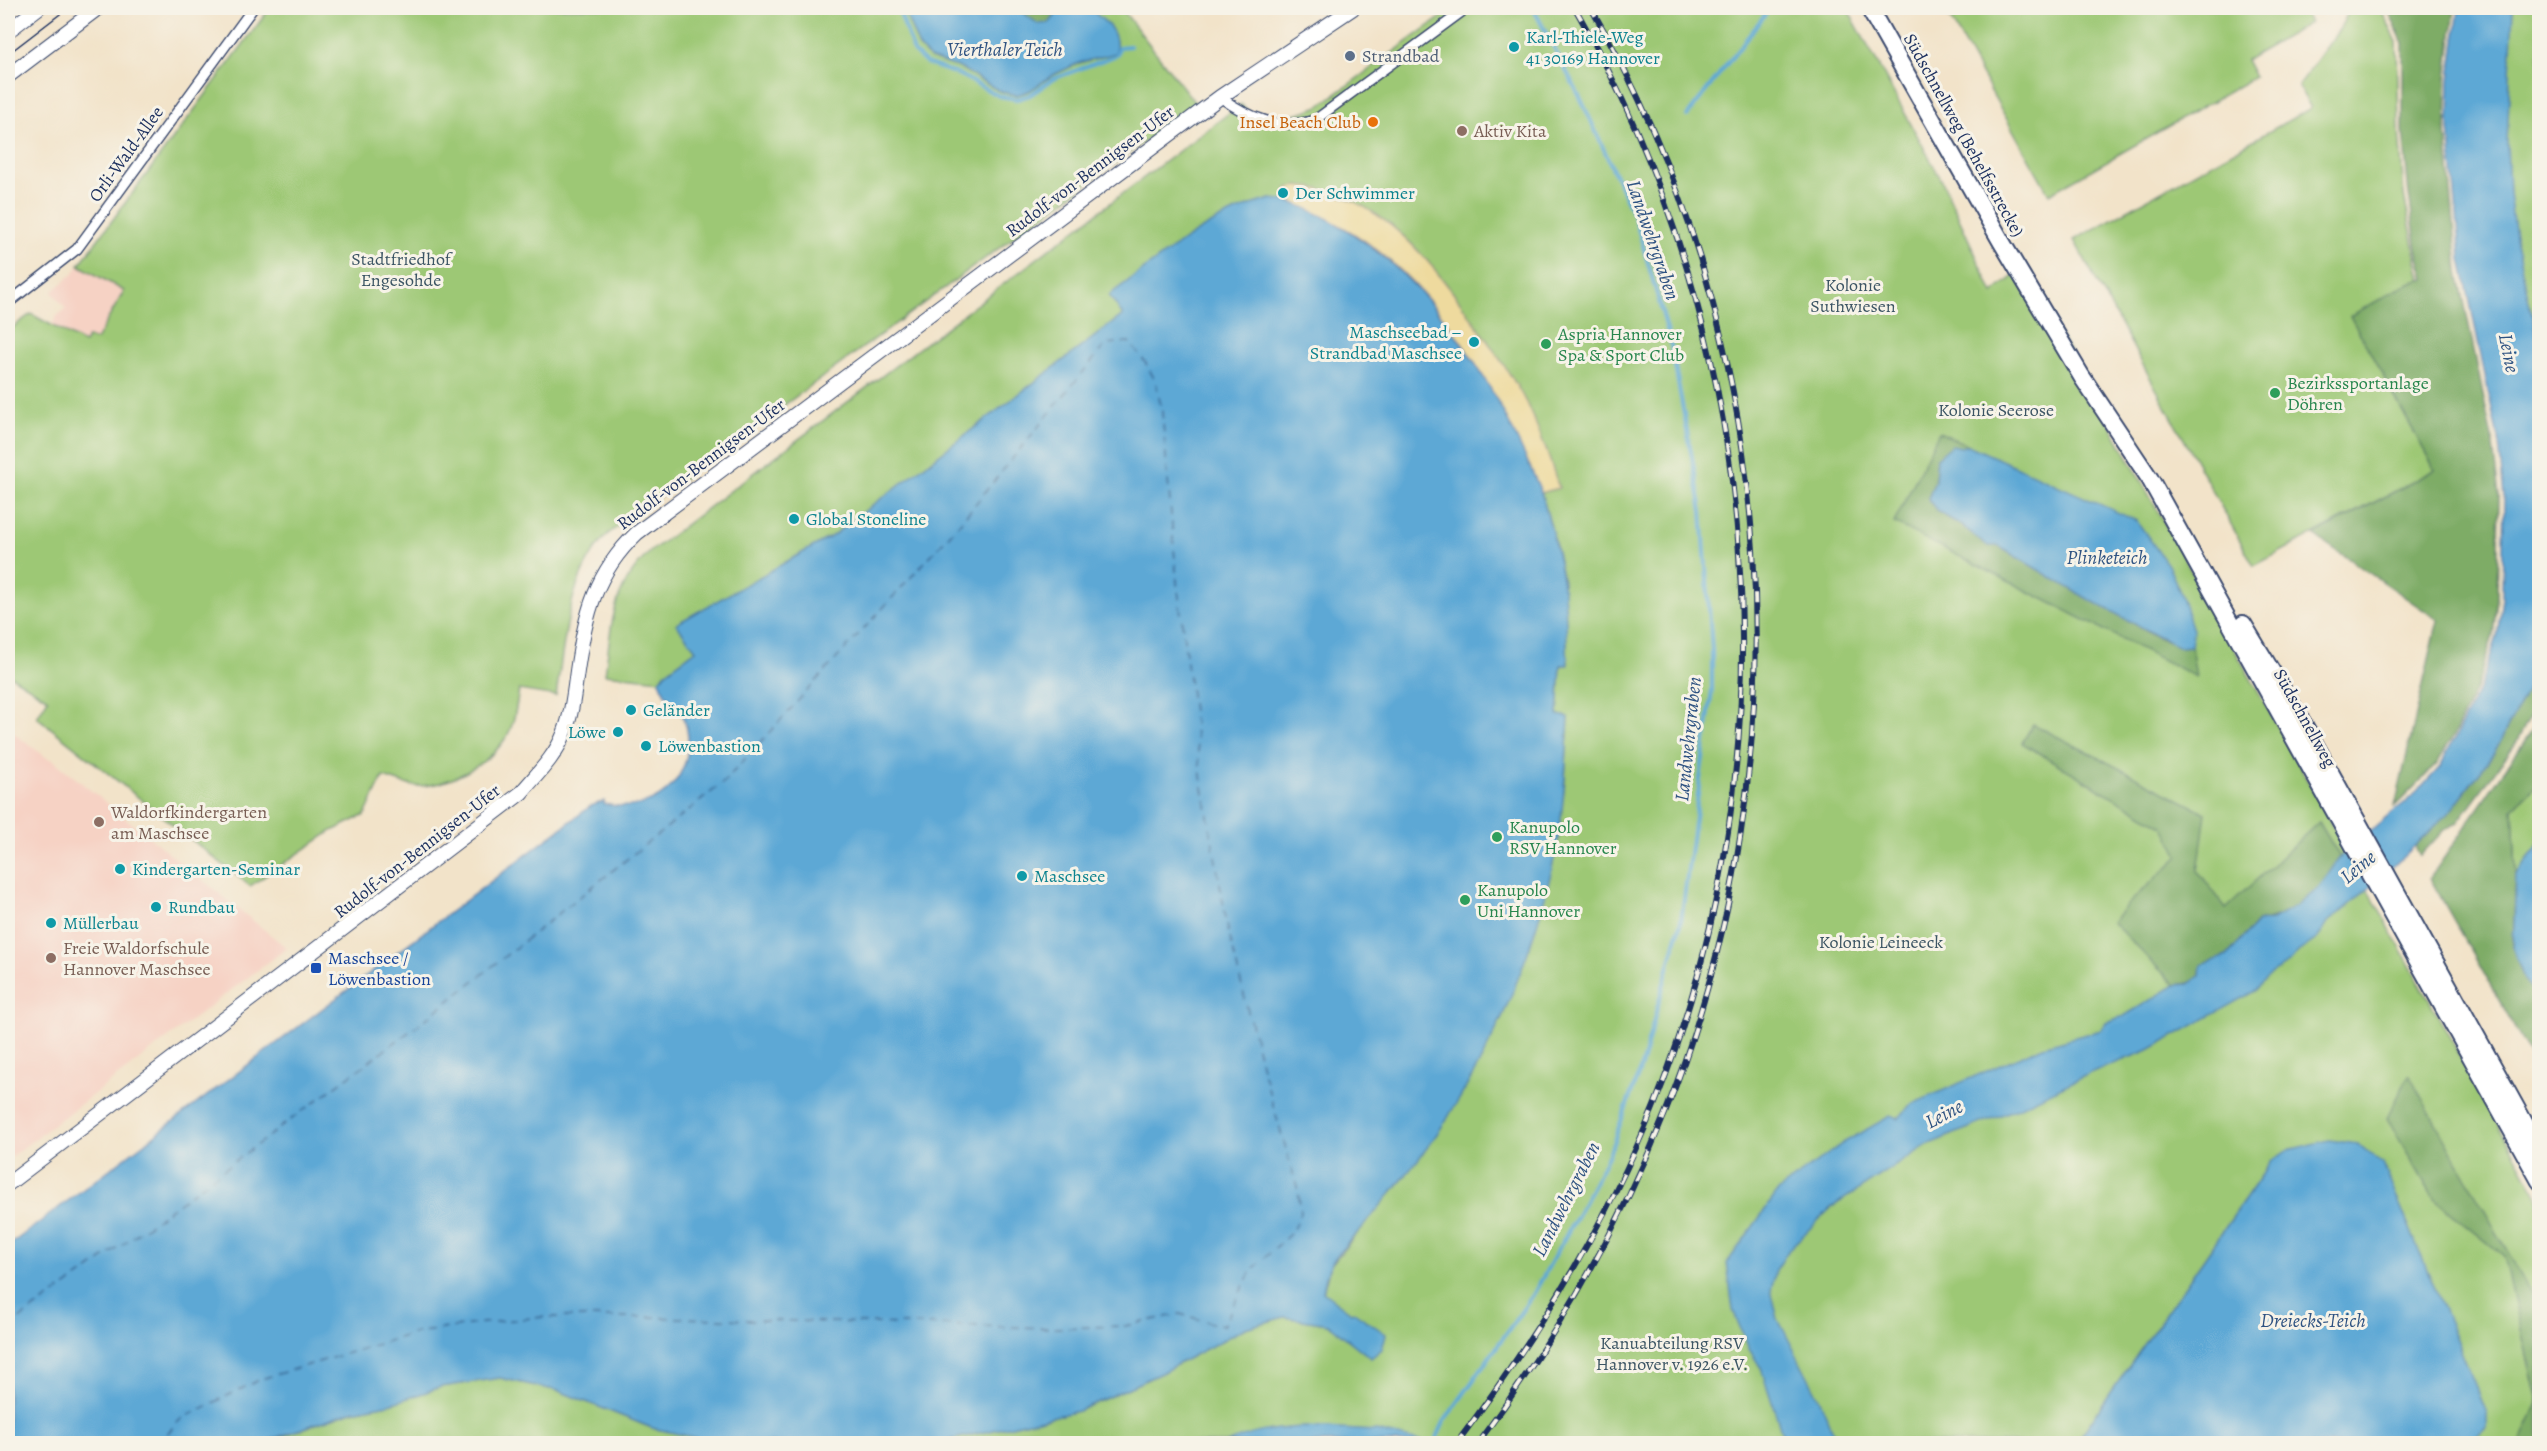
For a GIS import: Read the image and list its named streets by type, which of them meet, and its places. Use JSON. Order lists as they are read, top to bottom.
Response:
{
  "streets": {
    "highway": ["Südschnellweg (Behelfsstrecke)", "Südschnellweg"],
    "street": ["Orli-Wald-Allee", "Rudolf-von-Bennigsen-Ufer"]
  },
  "crossings": [
    ["Südschnellweg (Behelfsstrecke)", "Südschnellweg"]
  ],
  "water": [
    "Vierthaler Teich",
    "Landwehrgraben",
    "Leine",
    "Plinketeich",
    "Dreiecks-Teich"
  ],
  "parks": [
    "Stadtfriedhof Engesohde",
    "Kolonie Suthwiesen",
    "Kolonie Seerose",
    "Kolonie Leineeck",
    "Kanuabteilung RSV Hannover v. 1926 e.V."
  ],
  "places": {
    "other": [
      "Karl-Thiele-Weg 41 30169 Hannover",
      "Strandbad",
      "Insel Beach Club",
      "Aktiv Kita",
      "Der Schwimmer",
      "Maschseebad – Strandbad Maschsee",
      "Aspria Hannover Spa & Sport Club",
      "Bezirkssportanlage Döhren",
      "Global Stoneline",
      "Geländer",
      "Löwe",
      "Löwenbastion",
      "Waldorfkindergarten am Maschsee",
      "Kanupolo RSV Hannover",
      "Kindergarten-Seminar",
      "Maschsee",
      "Kanupolo Uni Hannover",
      "Rundbau",
      "Müllerbau",
      "Freie Waldorfschule Hannover Maschsee"
    ],
    "transit": ["Maschsee / Löwenbastion"]
  }
}
